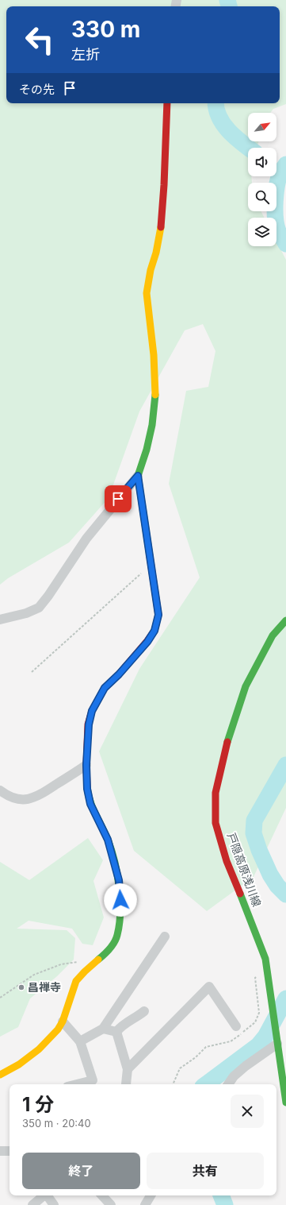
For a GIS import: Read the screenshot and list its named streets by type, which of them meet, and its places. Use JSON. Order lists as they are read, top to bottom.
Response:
{
  "streets": {
    "street": ["戸隠高原浅川線"]
  },
  "places": ["昌禅寺"],
  "north": "top right",
  "page": {
    "turn": ["330 m", "左折"],
    "then": "その先",
    "heading": ["1 分", "350 m · 20:40"],
    "buttons": ["終了", "共有"]
  }
}
